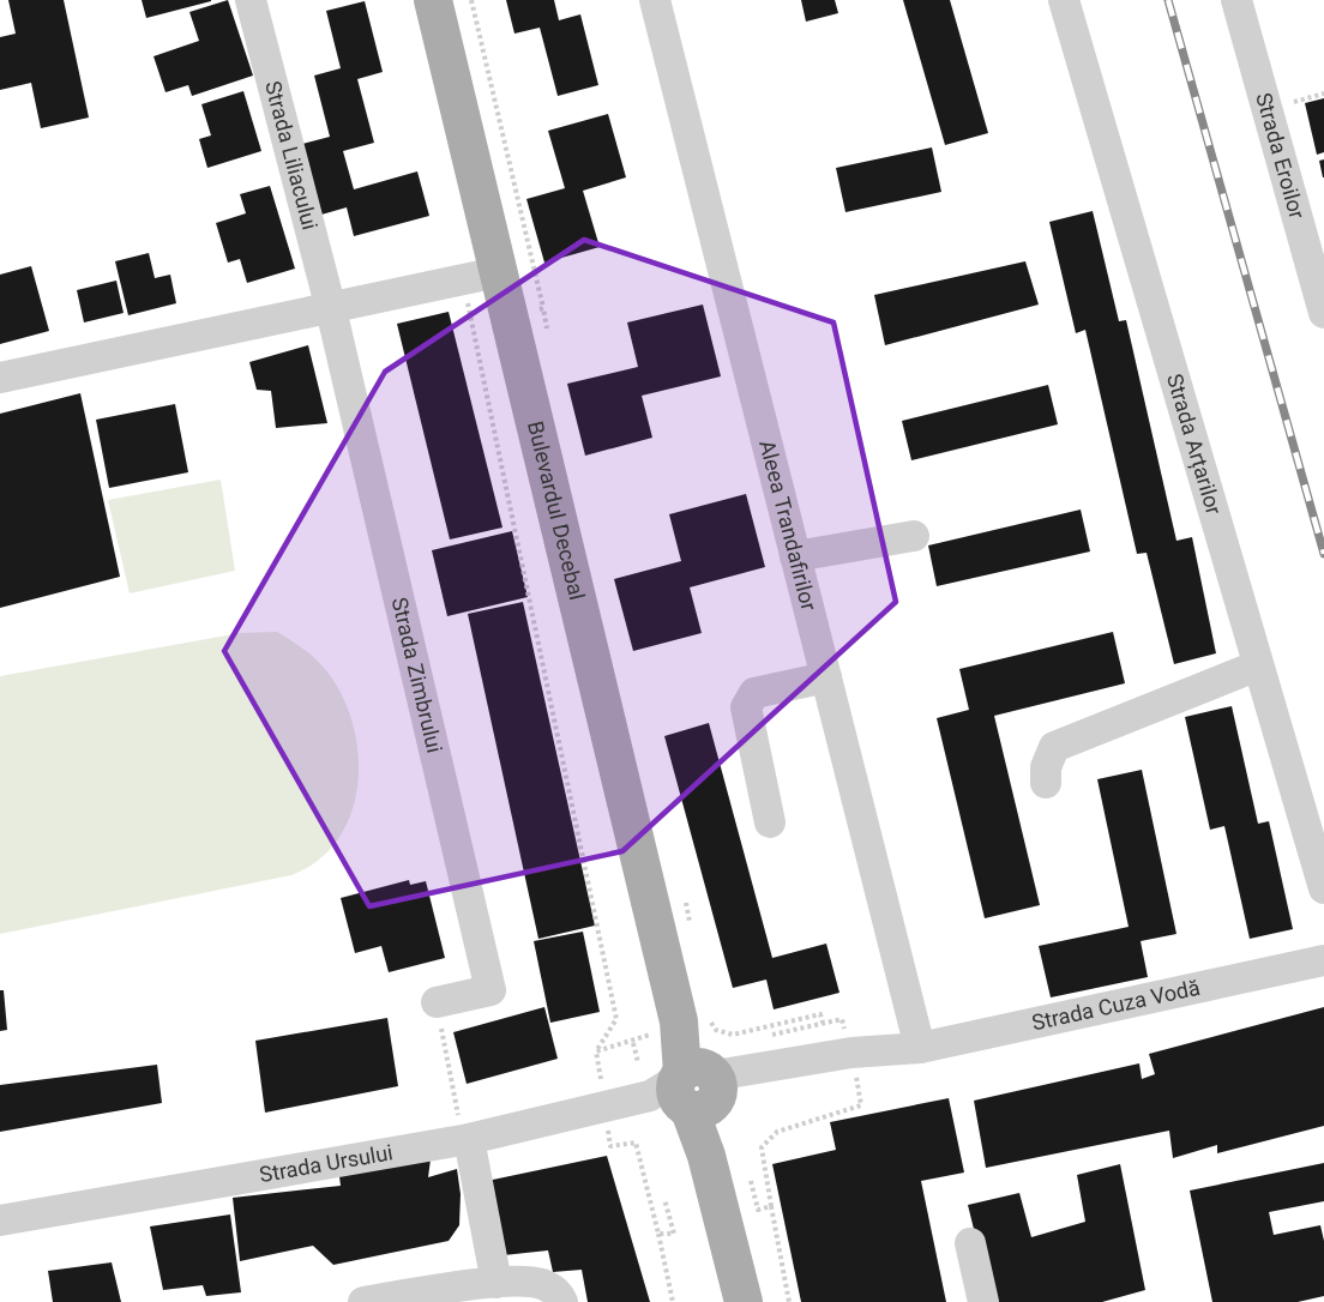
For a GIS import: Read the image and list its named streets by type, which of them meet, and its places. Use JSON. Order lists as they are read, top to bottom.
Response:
{
  "streets": {
    "main road": ["Bulevardul Decebal"],
    "street": [
      "Strada Liliacului",
      "Strada Eroilor",
      "Strada Arțarilor",
      "Aleea Trandafirilor",
      "Strada Zimbrului",
      "Strada Cuza Vodă",
      "Strada Ursului"
    ]
  },
  "crossings": [
    ["Strada Liliacului", "Strada Zimbrului"],
    ["Bulevardul Decebal", "Strada Cuza Vodă"],
    ["Bulevardul Decebal", "Strada Ursului"],
    ["Aleea Trandafirilor", "Strada Cuza Vodă"],
    ["Strada Cuza Vodă", "Strada Ursului"]
  ]
}
